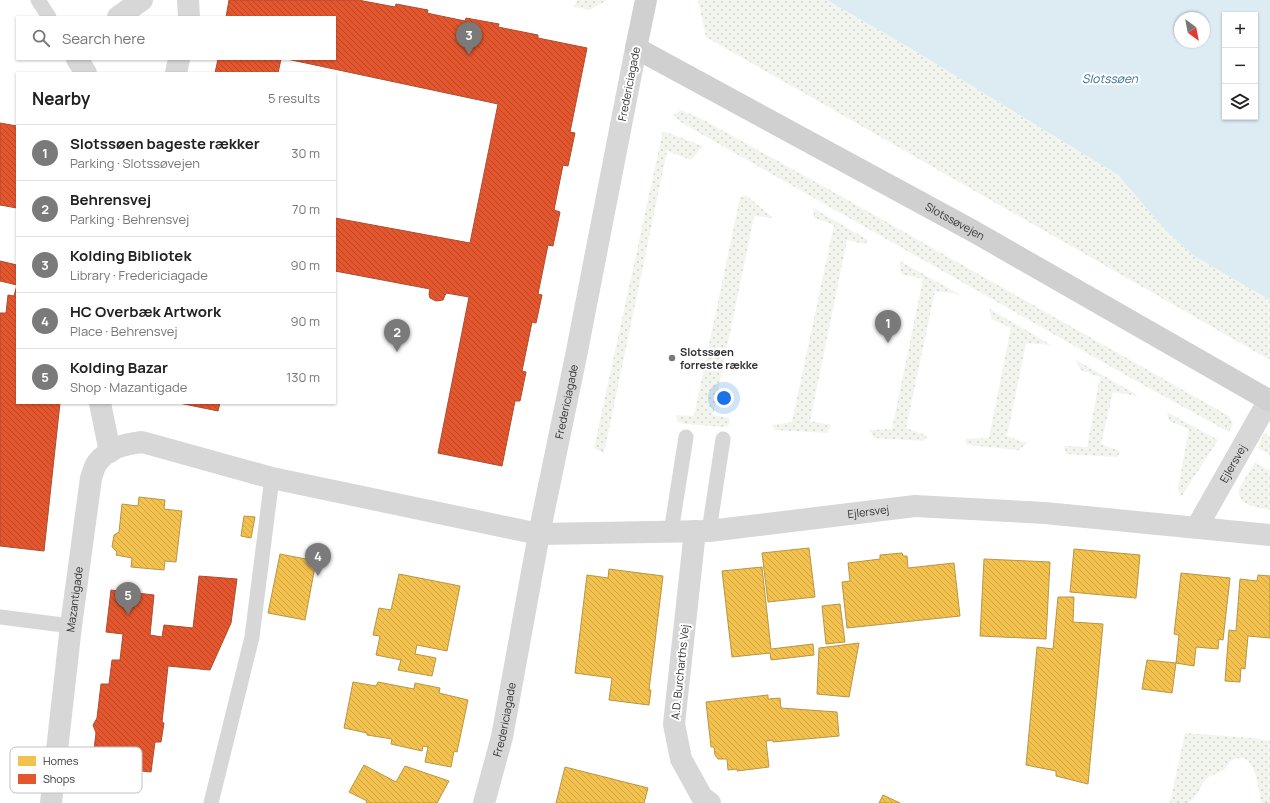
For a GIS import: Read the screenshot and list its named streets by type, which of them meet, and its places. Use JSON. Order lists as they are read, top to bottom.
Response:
{
  "streets": {
    "main road": ["Fredericiagade", "Slotssøvejen"],
    "street": ["Ejlersvej", "Mazantigade", "A.D. Burcharths Vej"]
  },
  "crossings": [
    ["Fredericiagade", "Slotssøvejen"],
    ["Fredericiagade", "Ejlersvej"],
    ["Slotssøvejen", "Ejlersvej"],
    ["Ejlersvej", "Mazantigade"],
    ["Ejlersvej", "A.D. Burcharths Vej"]
  ],
  "water": ["Slotssøen"],
  "places": ["Slotssøen forreste række"],
  "legend": ["Homes", "Shops"],
  "north": "bottom right",
  "page": {
    "map_buttons": ["+", "−"],
    "search": "Search here",
    "pins": [
      "3",
      "1",
      "2",
      "4",
      "5"
    ],
    "heading": ["Nearby", "5 results"],
    "list": [
      {
        "mark": "1",
        "name": "Slotssøen bageste rækker",
        "note": "Parking · Slotssøvejen",
        "value": "30 m"
      },
      {
        "mark": "2",
        "name": "Behrensvej",
        "note": "Parking · Behrensvej",
        "value": "70 m"
      },
      {
        "mark": "3",
        "name": "Kolding Bibliotek",
        "note": "Library · Fredericiagade",
        "value": "90 m"
      },
      {
        "mark": "4",
        "name": "HC Overbæk Artwork",
        "note": "Place · Behrensvej",
        "value": "90 m"
      },
      {
        "mark": "5",
        "name": "Kolding Bazar",
        "note": "Shop · Mazantigade",
        "value": "130 m"
      }
    ]
  }
}
